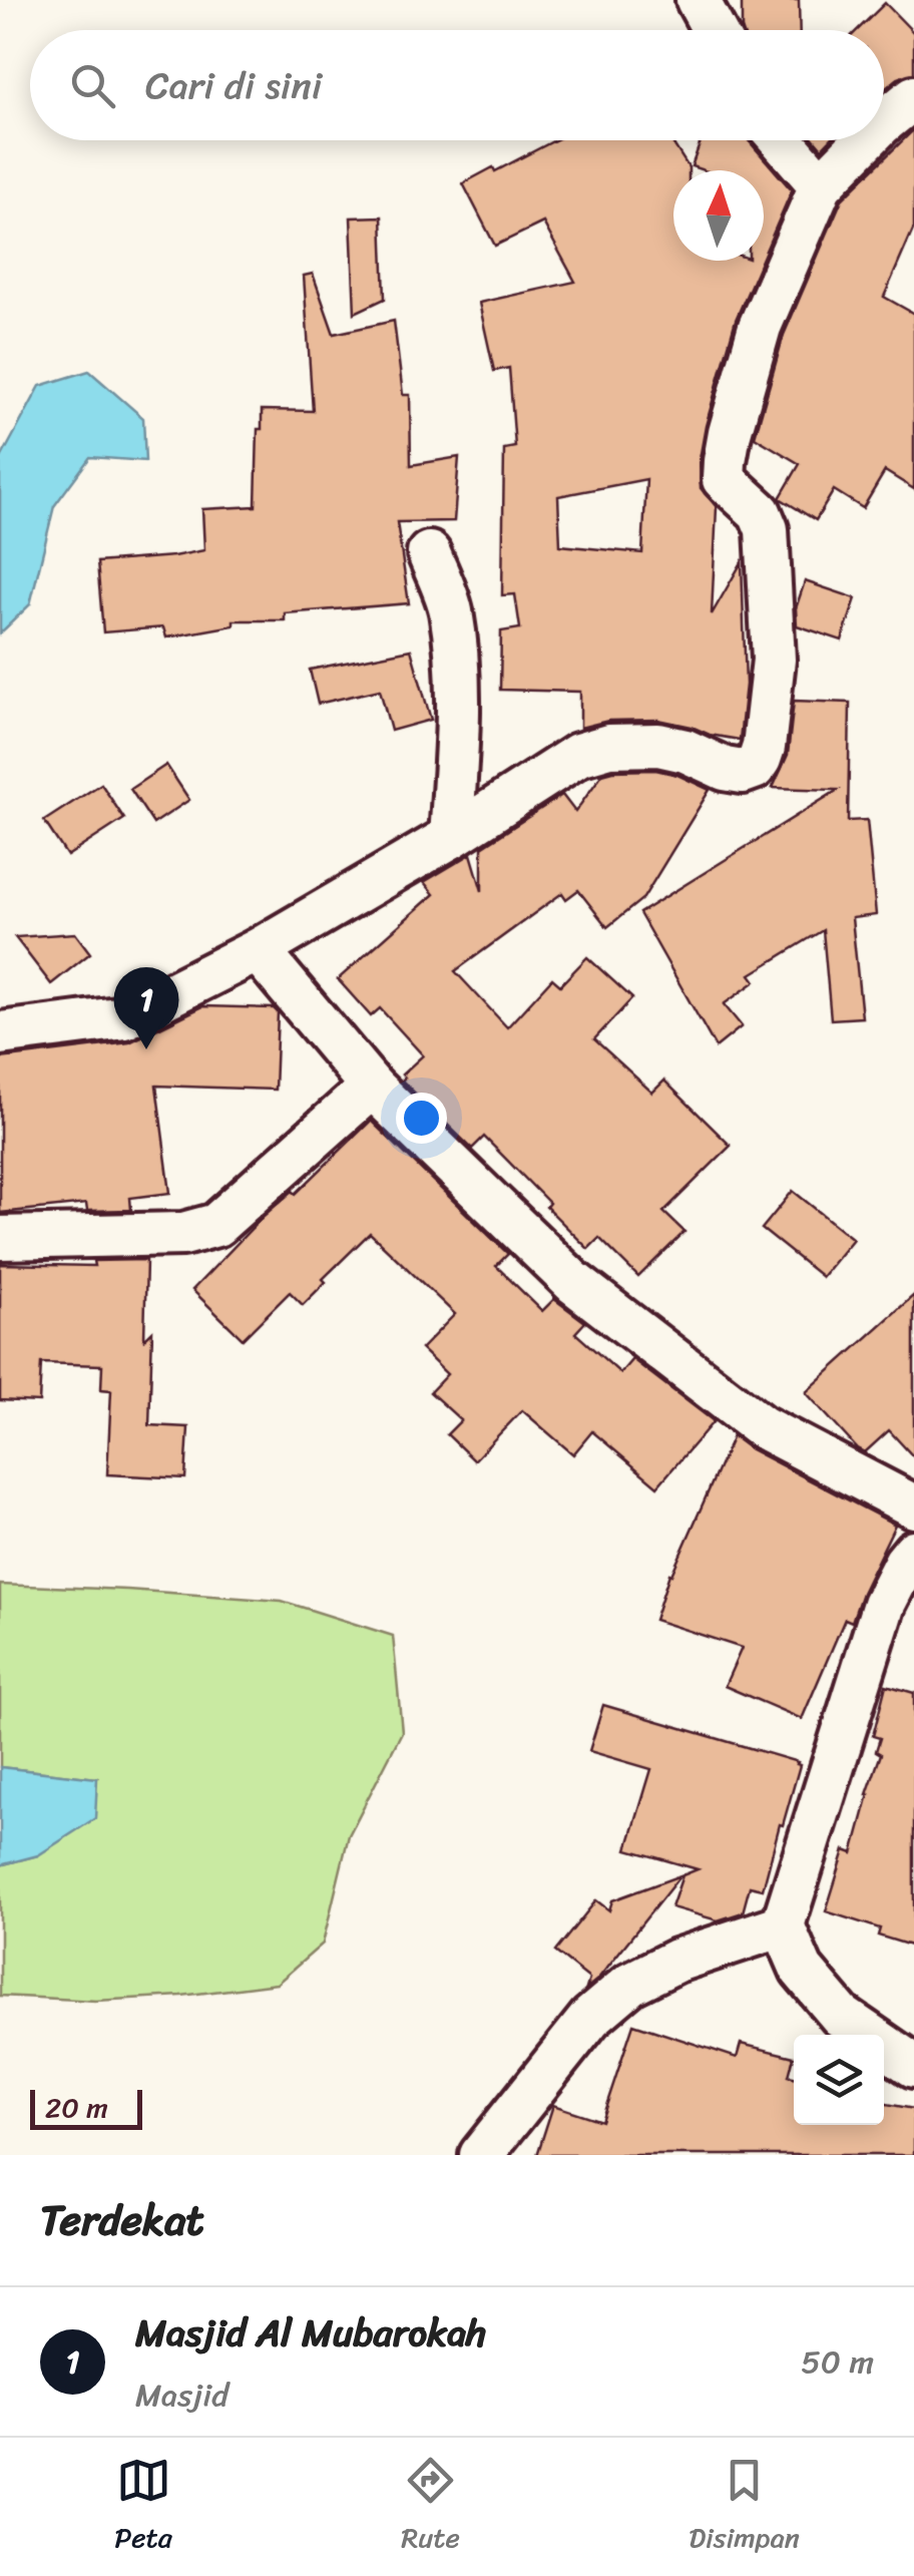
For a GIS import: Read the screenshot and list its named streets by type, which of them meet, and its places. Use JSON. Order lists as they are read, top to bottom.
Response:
{
  "scale_bar": "20 m",
  "north": "top",
  "page": {
    "search": "Cari di sini",
    "pins": "1",
    "scale": "20 m",
    "heading": "Terdekat",
    "list": [
      {
        "mark": "1",
        "name": "Masjid Al Mubarokah",
        "note": "Masjid",
        "value": "50 m"
      }
    ],
    "nav": ["Peta", "Rute", "Disimpan"]
  }
}
